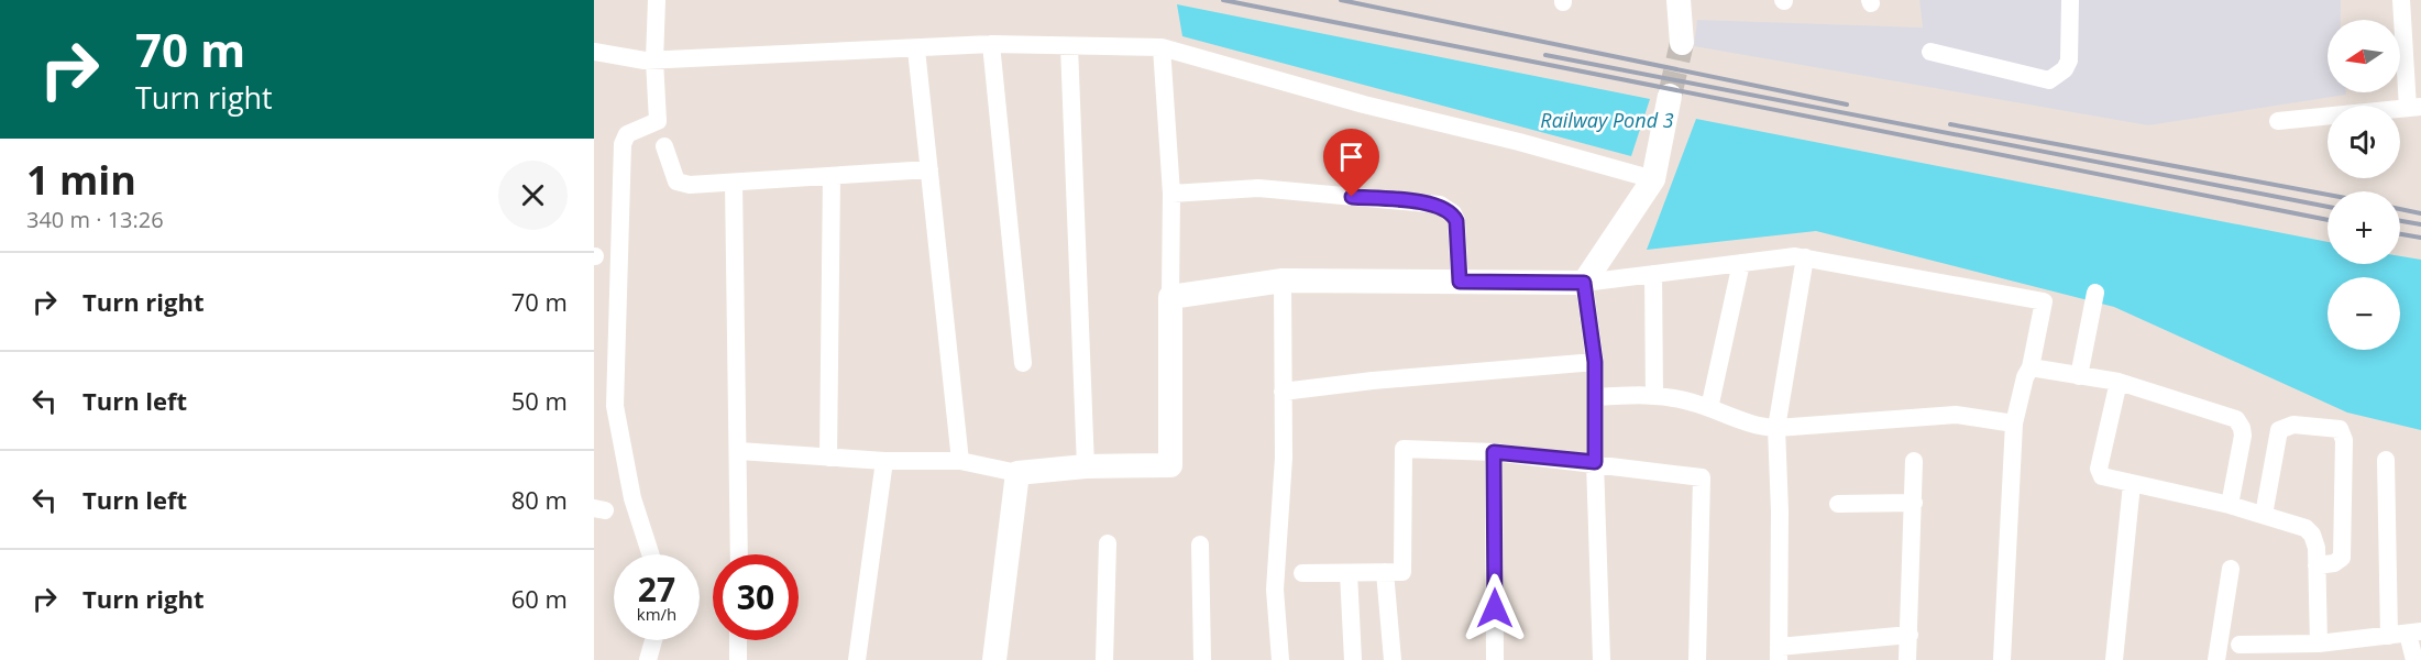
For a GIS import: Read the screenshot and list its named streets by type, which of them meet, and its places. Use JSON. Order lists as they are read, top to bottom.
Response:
{
  "water": ["Railway Pond 3"],
  "north": "left",
  "page": {
    "turn": ["70 m", "Turn right"],
    "map_buttons": ["+", "−"],
    "heading": ["1 min", "340 m · 13:26"],
    "list": [
      {
        "name": "Turn right",
        "value": "70 m"
      },
      {
        "name": "Turn left",
        "value": "50 m"
      },
      {
        "name": "Turn left",
        "value": "80 m"
      },
      {
        "name": "Turn right",
        "value": "60 m"
      }
    ],
    "speed": "27 km/h",
    "limit": "30"
  }
}
